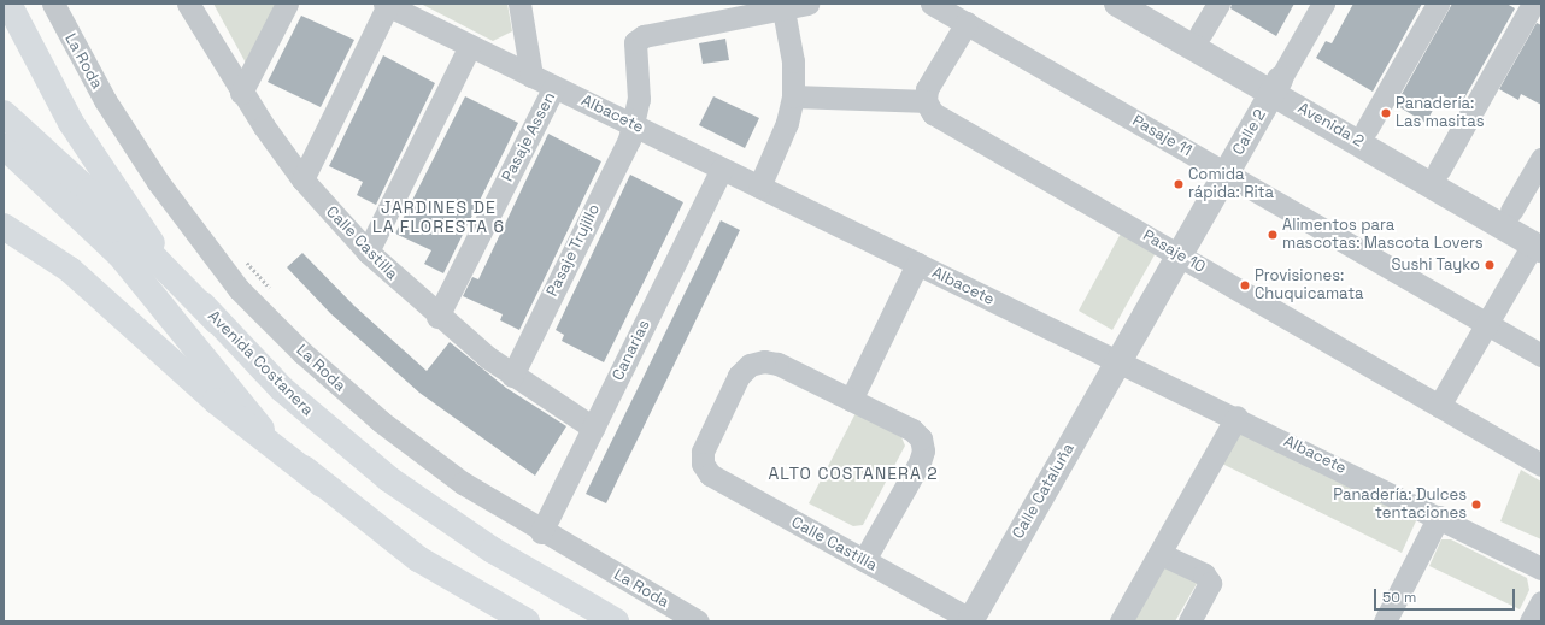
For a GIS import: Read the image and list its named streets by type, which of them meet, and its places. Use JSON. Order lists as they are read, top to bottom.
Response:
{
  "streets": {
    "main road": ["Avenida Costanera"],
    "street": [
      "La Roda",
      "Albacete",
      "Avenida 2",
      "Calle 2",
      "Pasaje 11",
      "Pasaje Assen",
      "Calle Castilla",
      "Pasaje Trujillo",
      "Pasaje 10",
      "Canarias",
      "Calle Cataluña"
    ]
  },
  "crossings": [
    ["La Roda", "Canarias"],
    ["Albacete", "Calle 2"],
    ["Albacete", "Pasaje Assen"],
    ["Albacete", "Pasaje Trujillo"],
    ["Albacete", "Canarias"],
    ["Albacete", "Calle Cataluña"],
    ["Avenida 2", "Calle 2"],
    ["Calle 2", "Pasaje 11"],
    ["Calle 2", "Pasaje 10"],
    ["Calle 2", "Calle Cataluña"],
    ["Pasaje Assen", "Calle Castilla"],
    ["Calle Castilla", "Pasaje Trujillo"],
    ["Calle Castilla", "Canarias"],
    ["Calle Castilla", "Calle Cataluña"]
  ],
  "districts": ["JARDINES DE LA FLORESTA 6", "ALTO COSTANERA 2"],
  "places": [
    "Panadería: Las masitas",
    "Comida rápida: Rita",
    "Alimentos para mascotas: Mascota Lovers",
    "Sushi Tayko",
    "Provisiones: Chuquicamata",
    "Panadería: Dulces tentaciones"
  ],
  "scale_bar": "50 m"
}
